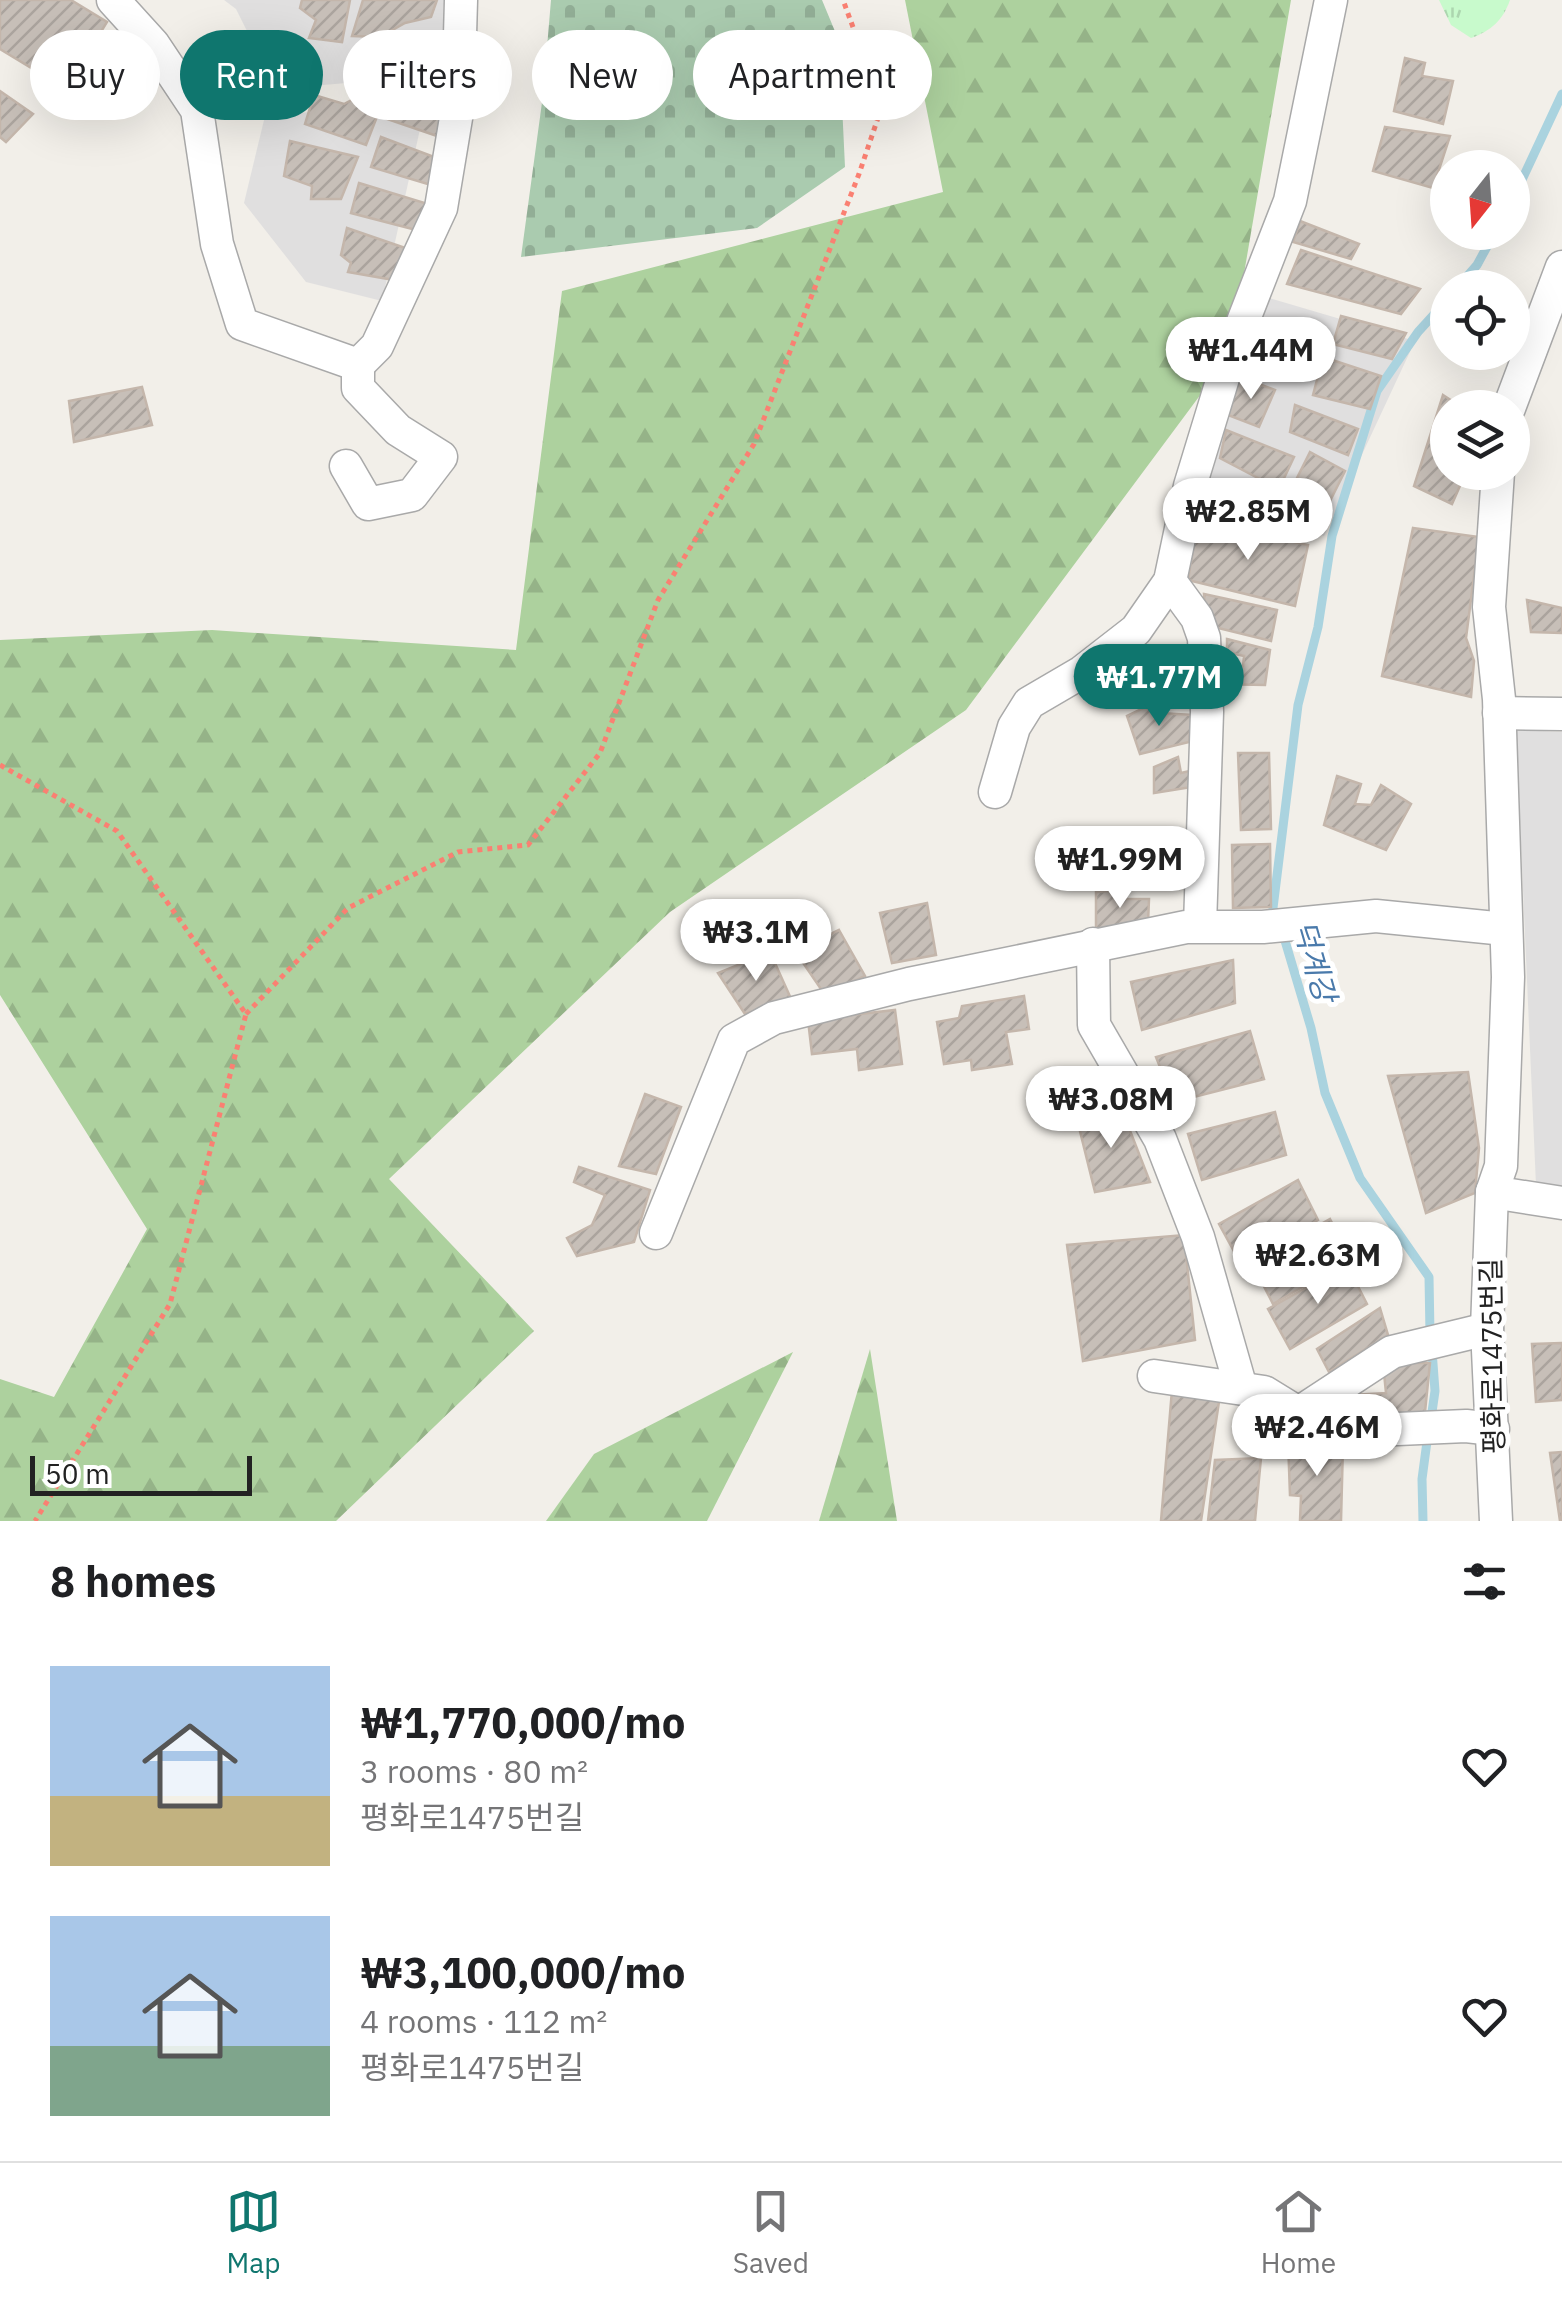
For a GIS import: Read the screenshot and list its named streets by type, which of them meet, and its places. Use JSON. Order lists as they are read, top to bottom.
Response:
{
  "streets": {
    "street": ["평화로1475번길"]
  },
  "water": ["덕계강"],
  "scale_bar": "50 m",
  "north": "bottom",
  "page": {
    "chip": [
      "Buy",
      "Rent",
      "Filters",
      "New",
      "Apartment"
    ],
    "price": [
      "₩1.44M",
      "₩2.85M",
      "₩1.77M",
      "₩1.99M",
      "₩3.1M",
      "₩3.08M",
      "₩2.63M",
      "₩2.46M"
    ],
    "scale": "50 m",
    "heading": "8 homes",
    "list": [
      {
        "name": "₩1,770,000/mo",
        "note": "3 rooms · 80 m² · 평화로1475번길"
      },
      {
        "name": "₩3,100,000/mo",
        "note": "4 rooms · 112 m² · 평화로1475번길"
      }
    ],
    "tabs": ["Map", "Saved", "Home"]
  }
}
